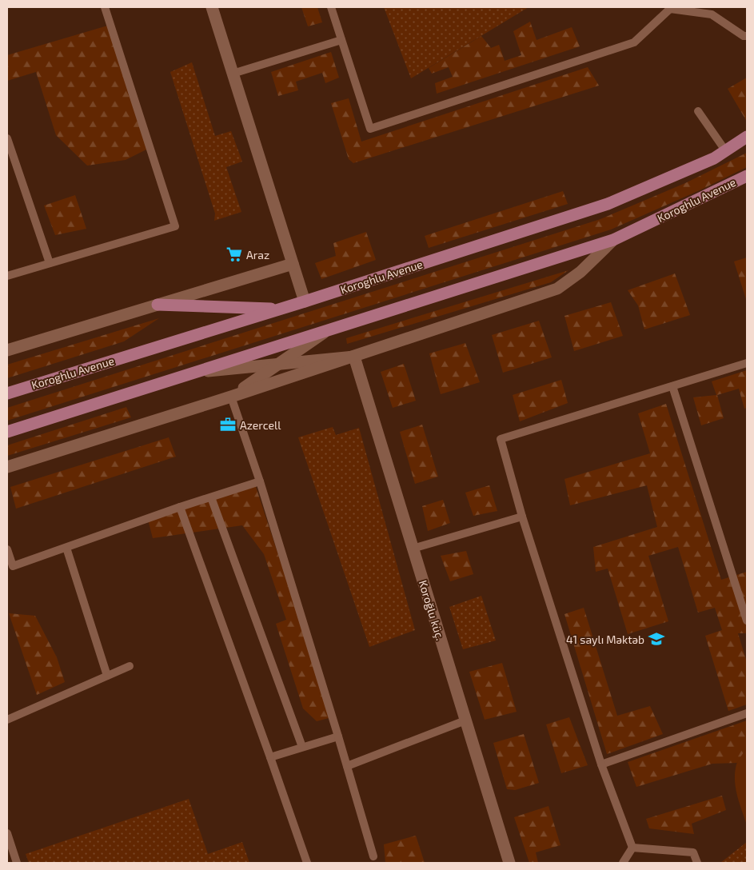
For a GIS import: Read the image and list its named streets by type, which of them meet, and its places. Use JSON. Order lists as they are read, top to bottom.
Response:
{
  "streets": {
    "main road": ["Koroghlu Avenue"],
    "street": ["Koroğlu küç."]
  },
  "places": {
    "supermarket": ["Araz"],
    "office": ["Azercell"],
    "school or university": ["41 saylı Məktəb"]
  }
}
